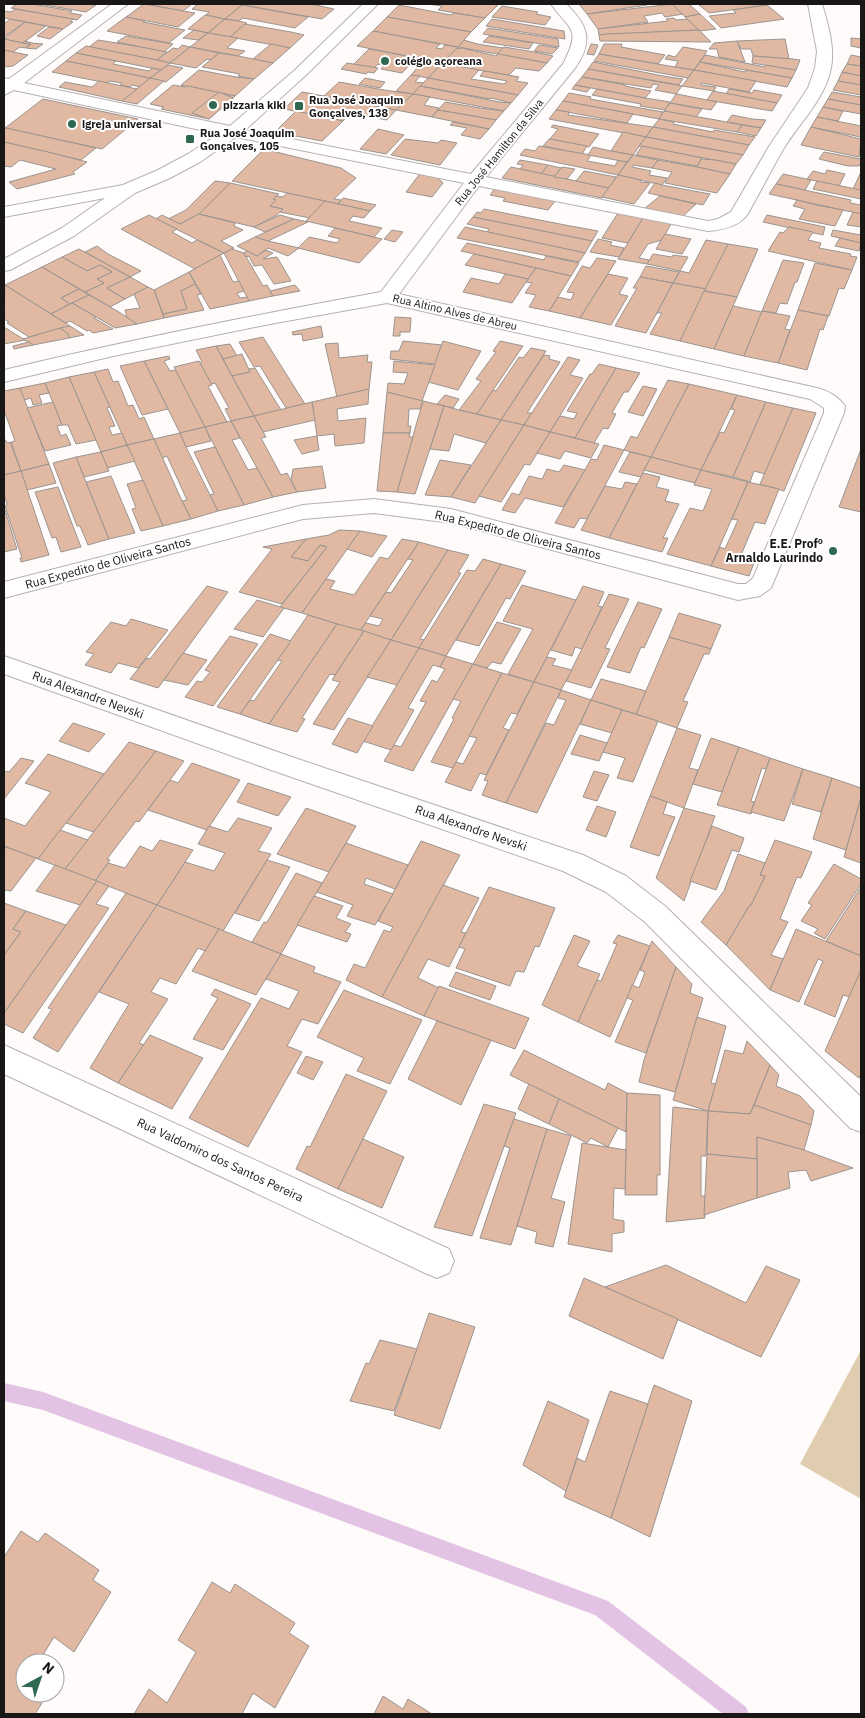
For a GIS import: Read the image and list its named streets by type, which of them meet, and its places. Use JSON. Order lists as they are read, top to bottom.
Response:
{
  "streets": {
    "street": [
      "Rua José Hamilton da Silva",
      "Rua Altino Alves de Abreu",
      "Rua Expedito de Oliveira Santos",
      "Rua Alexandre Nevski",
      "Rua Valdomiro dos Santos Pereira"
    ]
  },
  "crossings": [
    ["Rua José Hamilton da Silva", "Rua Altino Alves de Abreu"],
    ["Rua Altino Alves de Abreu", "Rua Expedito de Oliveira Santos"]
  ],
  "places": {
    "other": [
      "colégio açoreana",
      "pizzaria kiki",
      "igreja universal",
      "E.E. Profº Arnaldo Laurindo"
    ],
    "transit": ["Rua José Joaquim Gonçalves, 138", "Rua José Joaquim Gonçalves, 105"]
  },
  "north": "top right"
}
